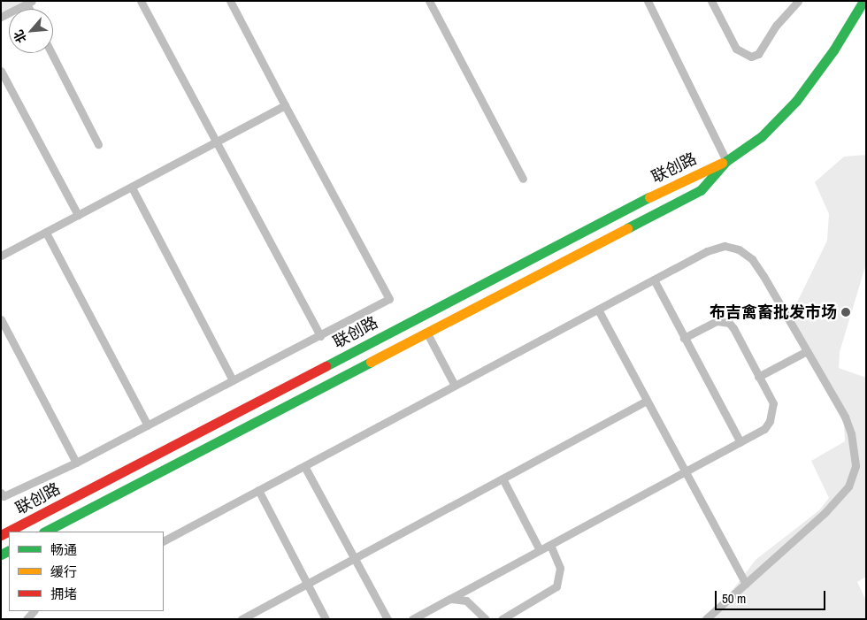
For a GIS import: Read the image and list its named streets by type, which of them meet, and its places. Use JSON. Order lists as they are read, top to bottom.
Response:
{
  "streets": {
    "street": ["联创路"]
  },
  "places": ["布吉禽畜批发市场"],
  "legend": ["畅通", "缓行", "拥堵"],
  "scale_bar": "50 m",
  "north": "bottom left"
}
